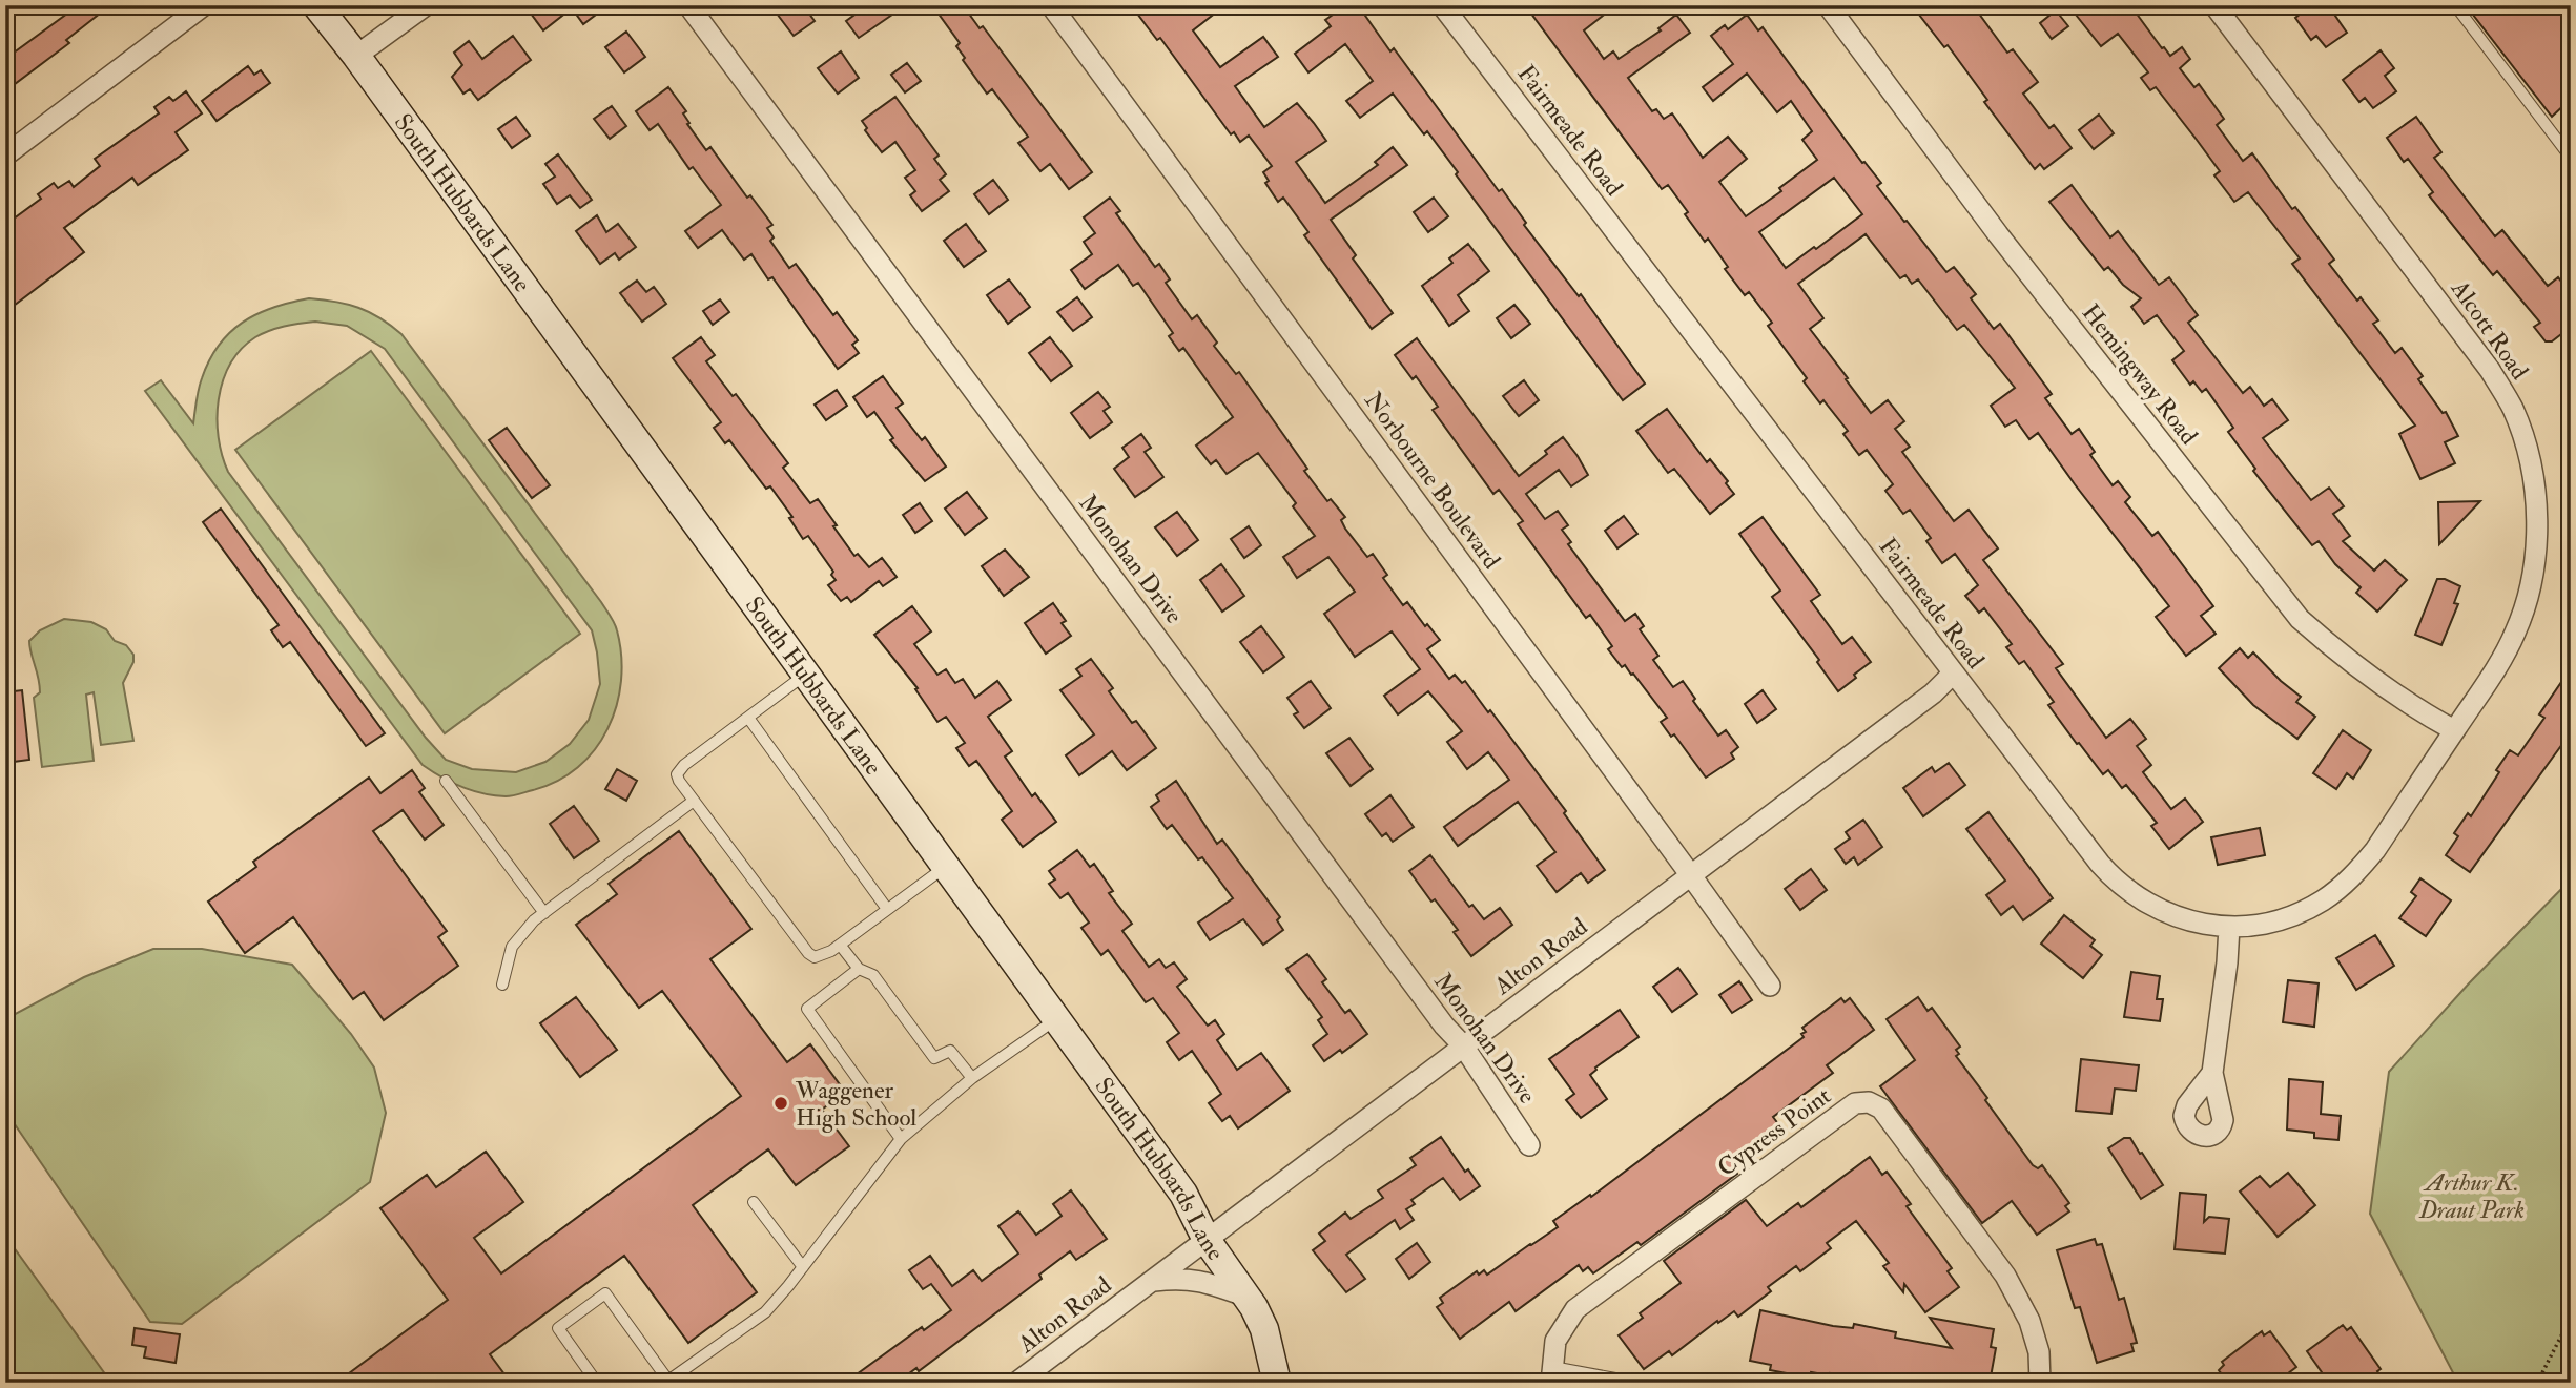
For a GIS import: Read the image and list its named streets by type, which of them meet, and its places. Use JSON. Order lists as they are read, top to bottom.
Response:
{
  "streets": {
    "street": [
      "Fairmeade Road",
      "South Hubbards Lane",
      "Alcott Road",
      "Hemingway Road",
      "Norbourne Boulevard",
      "Monohan Drive",
      "Alton Road",
      "Cypress Point"
    ]
  },
  "crossings": [
    ["Fairmeade Road", "Alcott Road"],
    ["Fairmeade Road", "Hemingway Road"],
    ["Fairmeade Road", "Alton Road"],
    ["South Hubbards Lane", "Alton Road"],
    ["Alcott Road", "Hemingway Road"],
    ["Norbourne Boulevard", "Alton Road"],
    ["Monohan Drive", "Alton Road"]
  ],
  "parks": ["Arthur K. Draut Park"],
  "places": ["Waggener High School"]
}
